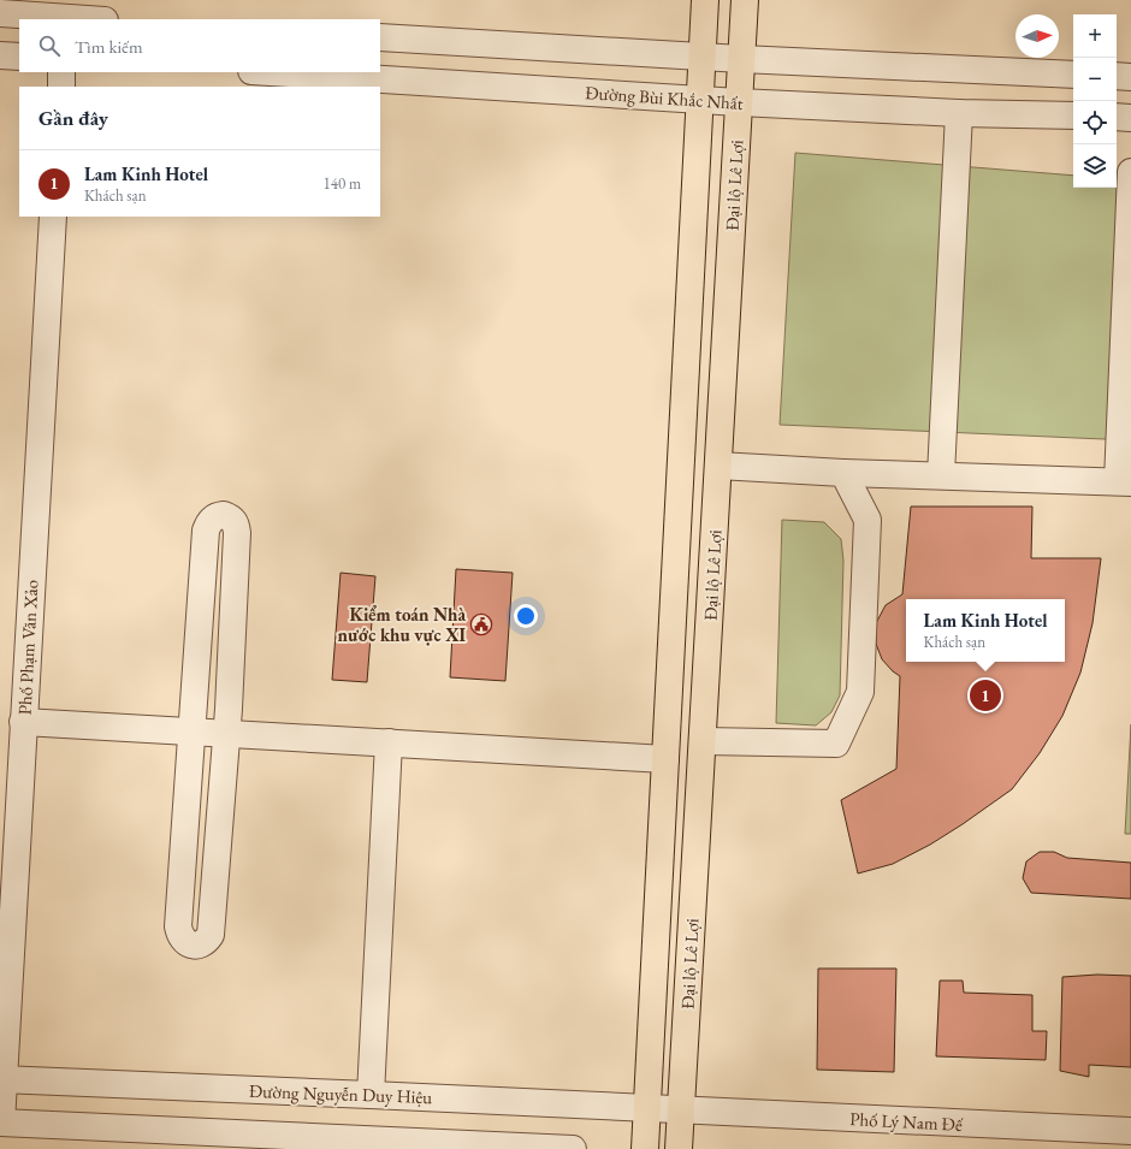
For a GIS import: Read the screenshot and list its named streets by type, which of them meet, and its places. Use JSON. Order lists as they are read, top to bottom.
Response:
{
  "streets": {
    "main road": ["Đại lộ Lê Lợi"],
    "street": [
      "Đường Bùi Khắc Nhất",
      "Phố Phạm Văn Xảo",
      "Đường Nguyễn Duy Hiệu",
      "Phố Lý Nam Đế"
    ]
  },
  "crossings": [
    ["Đường Bùi Khắc Nhất", "Đại lộ Lê Lợi"],
    ["Đại lộ Lê Lợi", "Đường Nguyễn Duy Hiệu"],
    ["Đại lộ Lê Lợi", "Phố Lý Nam Đế"],
    ["Phố Phạm Văn Xảo", "Đường Nguyễn Duy Hiệu"],
    ["Đường Nguyễn Duy Hiệu", "Phố Lý Nam Đế"]
  ],
  "places": {
    "public building": ["Kiểm toán Nhà nước khu vực XI"]
  },
  "north": "right",
  "page": {
    "map_buttons": ["+", "−"],
    "search": "Tìm kiếm",
    "heading": "Gần đây",
    "list": [
      {
        "mark": "1",
        "name": "Lam Kinh Hotel",
        "note": "Khách sạn",
        "value": "140 m"
      }
    ],
    "popup": ["Lam Kinh Hotel", "Khách sạn"],
    "pins": "1"
  }
}
